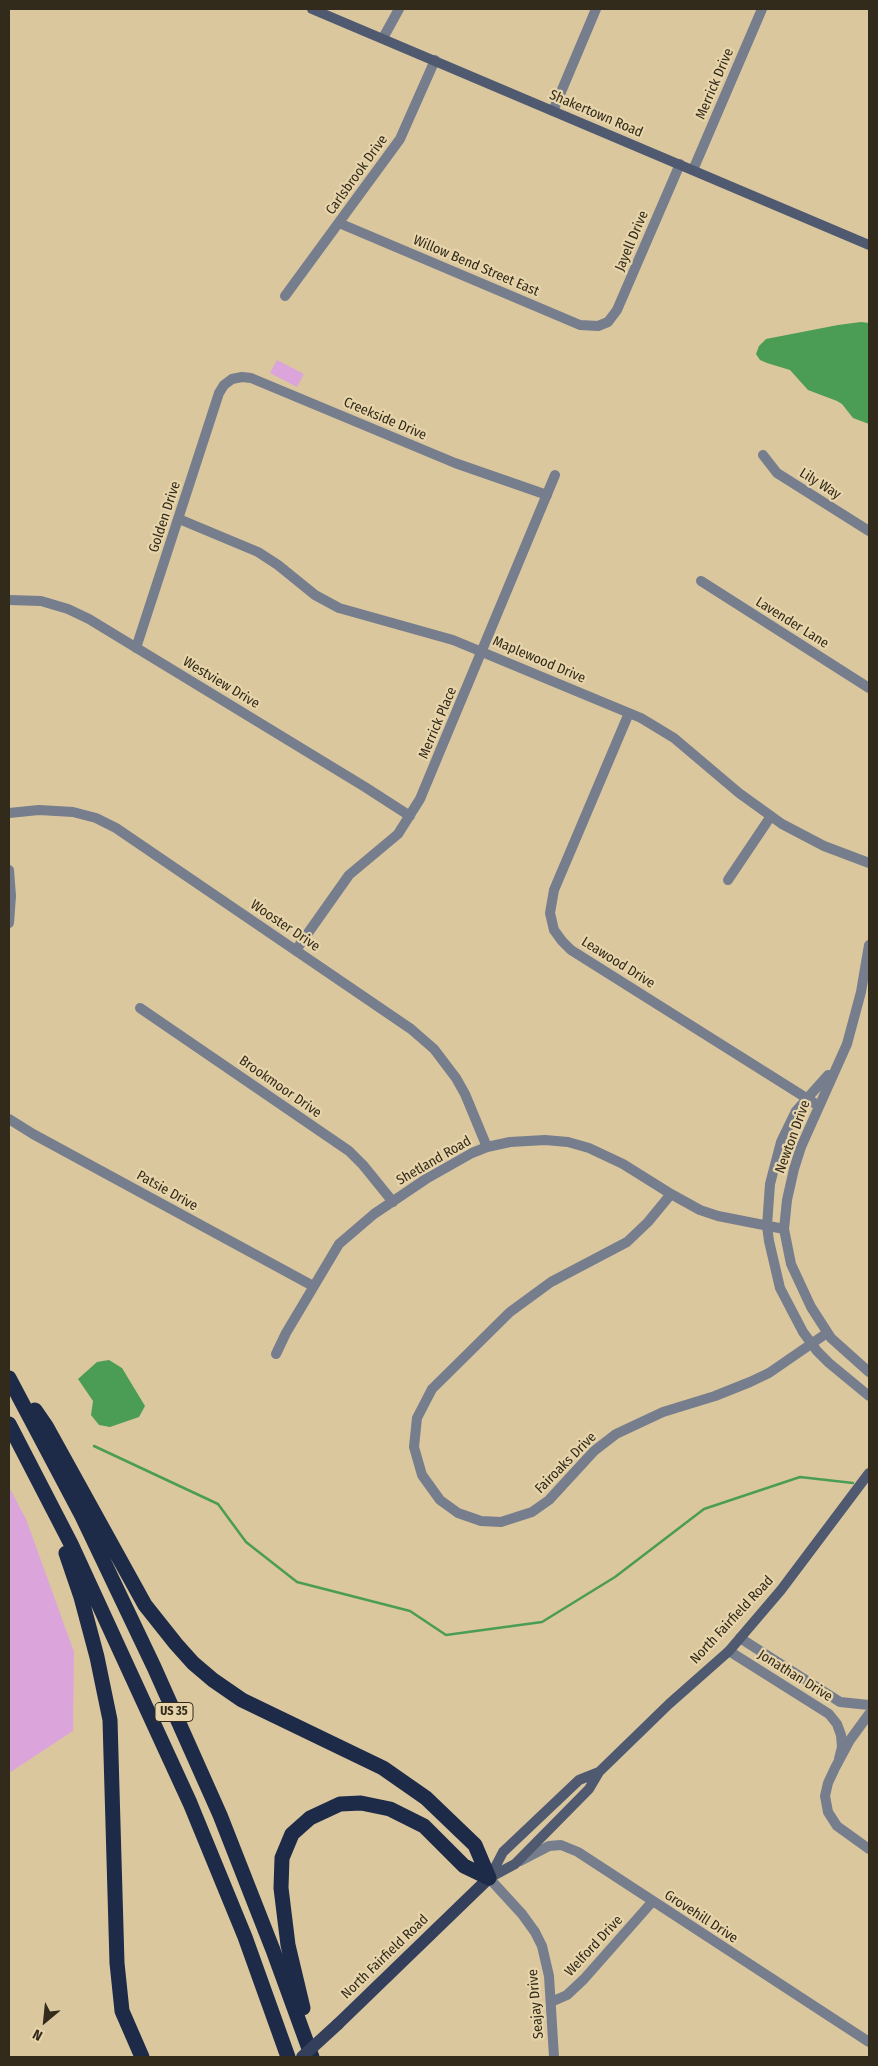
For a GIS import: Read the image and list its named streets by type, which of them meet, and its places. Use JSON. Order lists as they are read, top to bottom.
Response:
{
  "streets": {
    "highway": ["US 35"],
    "main road": ["Shakertown Road", "North Fairfield Road"],
    "street": [
      "Merrick Drive",
      "Carlsbrook Drive",
      "Jayell Drive",
      "Willow Bend Street East",
      "Creekside Drive",
      "Lily Way",
      "Golden Drive",
      "Lavender Lane",
      "Maplewood Drive",
      "Westview Drive",
      "Merrick Place",
      "Wooster Drive",
      "Leawood Drive",
      "Brookmoor Drive",
      "Newton Drive",
      "Shetland Road",
      "Patsie Drive",
      "Fairoaks Drive",
      "Jonathan Drive",
      "Grovehill Drive",
      "Welford Drive",
      "Seajay Drive"
    ]
  },
  "crossings": [
    ["Merrick Drive", "Shakertown Road"],
    ["Shakertown Road", "Carlsbrook Drive"],
    ["Shakertown Road", "Jayell Drive"],
    ["Carlsbrook Drive", "Willow Bend Street East"],
    ["Jayell Drive", "Willow Bend Street East"],
    ["Creekside Drive", "Golden Drive"],
    ["Creekside Drive", "Merrick Place"],
    ["Golden Drive", "Maplewood Drive"],
    ["Golden Drive", "Westview Drive"],
    ["Maplewood Drive", "Merrick Place"],
    ["Maplewood Drive", "Leawood Drive"],
    ["Westview Drive", "Merrick Place"],
    ["Merrick Place", "Wooster Drive"],
    ["Wooster Drive", "Shetland Road"],
    ["Leawood Drive", "Newton Drive"],
    ["Brookmoor Drive", "Shetland Road"],
    ["Newton Drive", "Shetland Road"],
    ["Newton Drive", "Fairoaks Drive"],
    ["Shetland Road", "Patsie Drive"],
    ["Shetland Road", "Fairoaks Drive"],
    ["North Fairfield Road", "Jonathan Drive"],
    ["North Fairfield Road", "Grovehill Drive"],
    ["North Fairfield Road", "Seajay Drive"],
    ["Grovehill Drive", "Welford Drive"],
    ["Welford Drive", "Seajay Drive"]
  ],
  "north": "bottom left"
}
